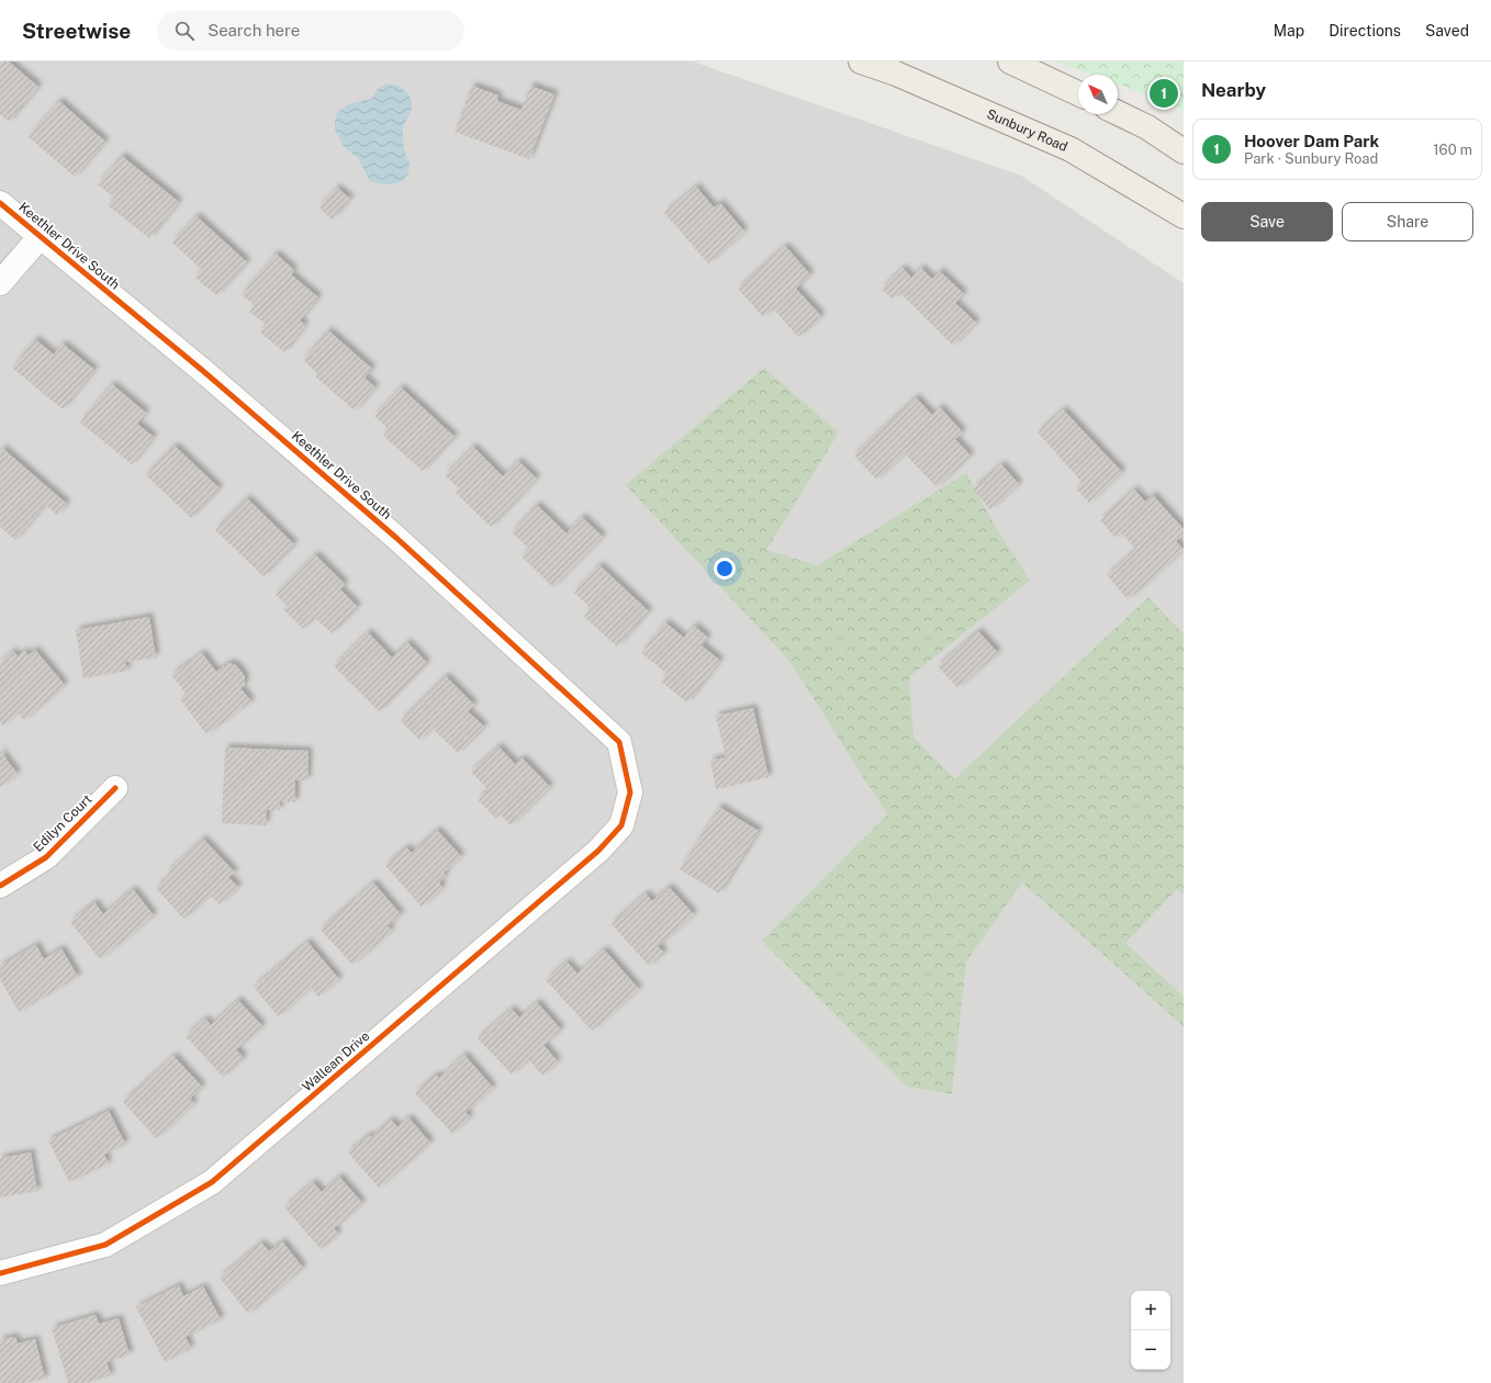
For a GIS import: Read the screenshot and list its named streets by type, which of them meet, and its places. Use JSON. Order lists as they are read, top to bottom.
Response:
{
  "streets": {
    "main road": ["Sunbury Road"],
    "street": ["Keethler Drive South", "Edilyn Court", "Wallean Drive"]
  },
  "crossings": [
    ["Keethler Drive South", "Wallean Drive"]
  ],
  "north": "top left",
  "page": {
    "header": "Streetwise",
    "search": "Search here",
    "nav": ["Map", "Directions", "Saved"],
    "heading": "Nearby",
    "pins": "1",
    "list": [
      {
        "mark": "1",
        "name": "Hoover Dam Park",
        "note": "Park · Sunbury Road",
        "value": "160 m"
      }
    ],
    "buttons": ["Save", "Share"],
    "map_buttons": ["+", "−"]
  }
}
